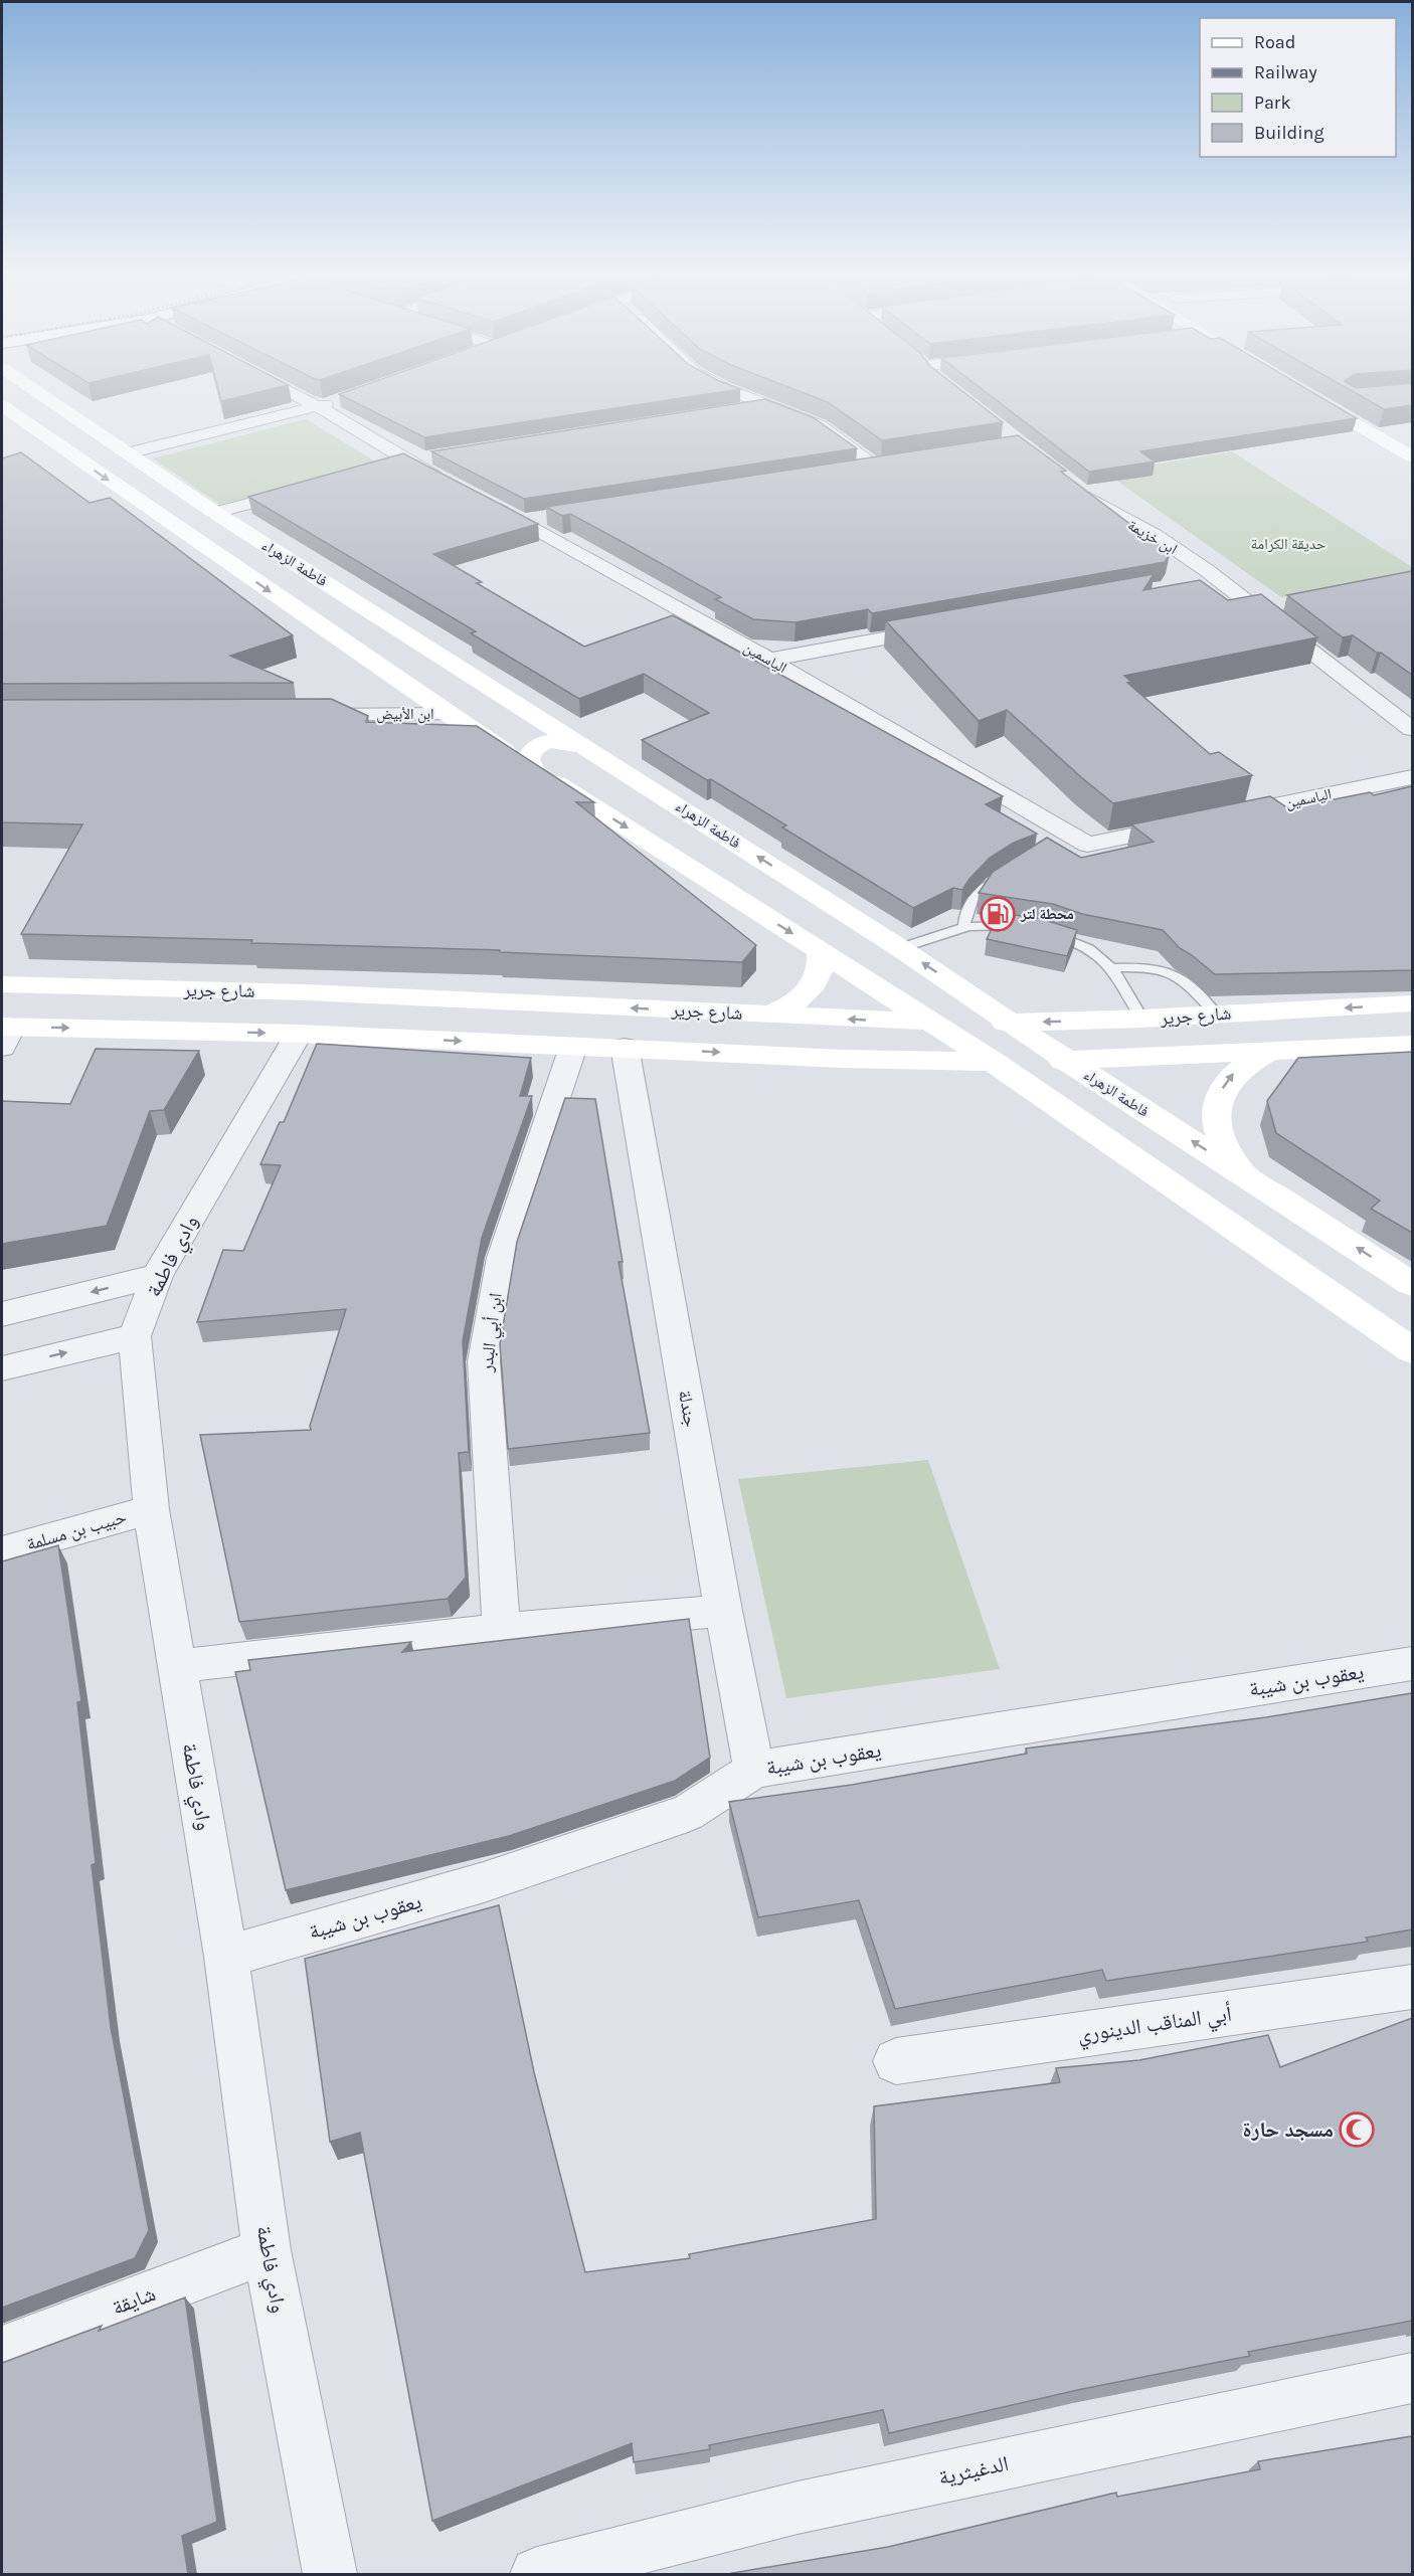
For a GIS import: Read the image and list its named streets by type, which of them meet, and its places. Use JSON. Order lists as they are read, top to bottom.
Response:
{
  "streets": {
    "main road": ["فاطمة الزهراء", "شارع جرير"],
    "street": [
      "ابن خزيمة",
      "الياسمين",
      "ابن الأبيض",
      "وادي فاطمة",
      "ابن أبي البدر",
      "جندلة",
      "حبيب بن مسلمة",
      "يعقوب بن شيبة",
      "أبي المناقب الدينوري",
      "شايقة",
      "الدغيثرية"
    ]
  },
  "crossings": [
    ["فاطمة الزهراء", "شارع جرير"],
    ["وادي فاطمة", "حبيب بن مسلمة"],
    ["وادي فاطمة", "يعقوب بن شيبة"],
    ["وادي فاطمة", "شايقة"],
    ["جندلة", "يعقوب بن شيبة"]
  ],
  "parks": ["حديقة الكرامة"],
  "places": {
    "fuel station": ["محطة لتر"],
    "mosque": ["مسجد حارة"]
  },
  "legend": [
    "Road",
    "Railway",
    "Park",
    "Building"
  ]
}
